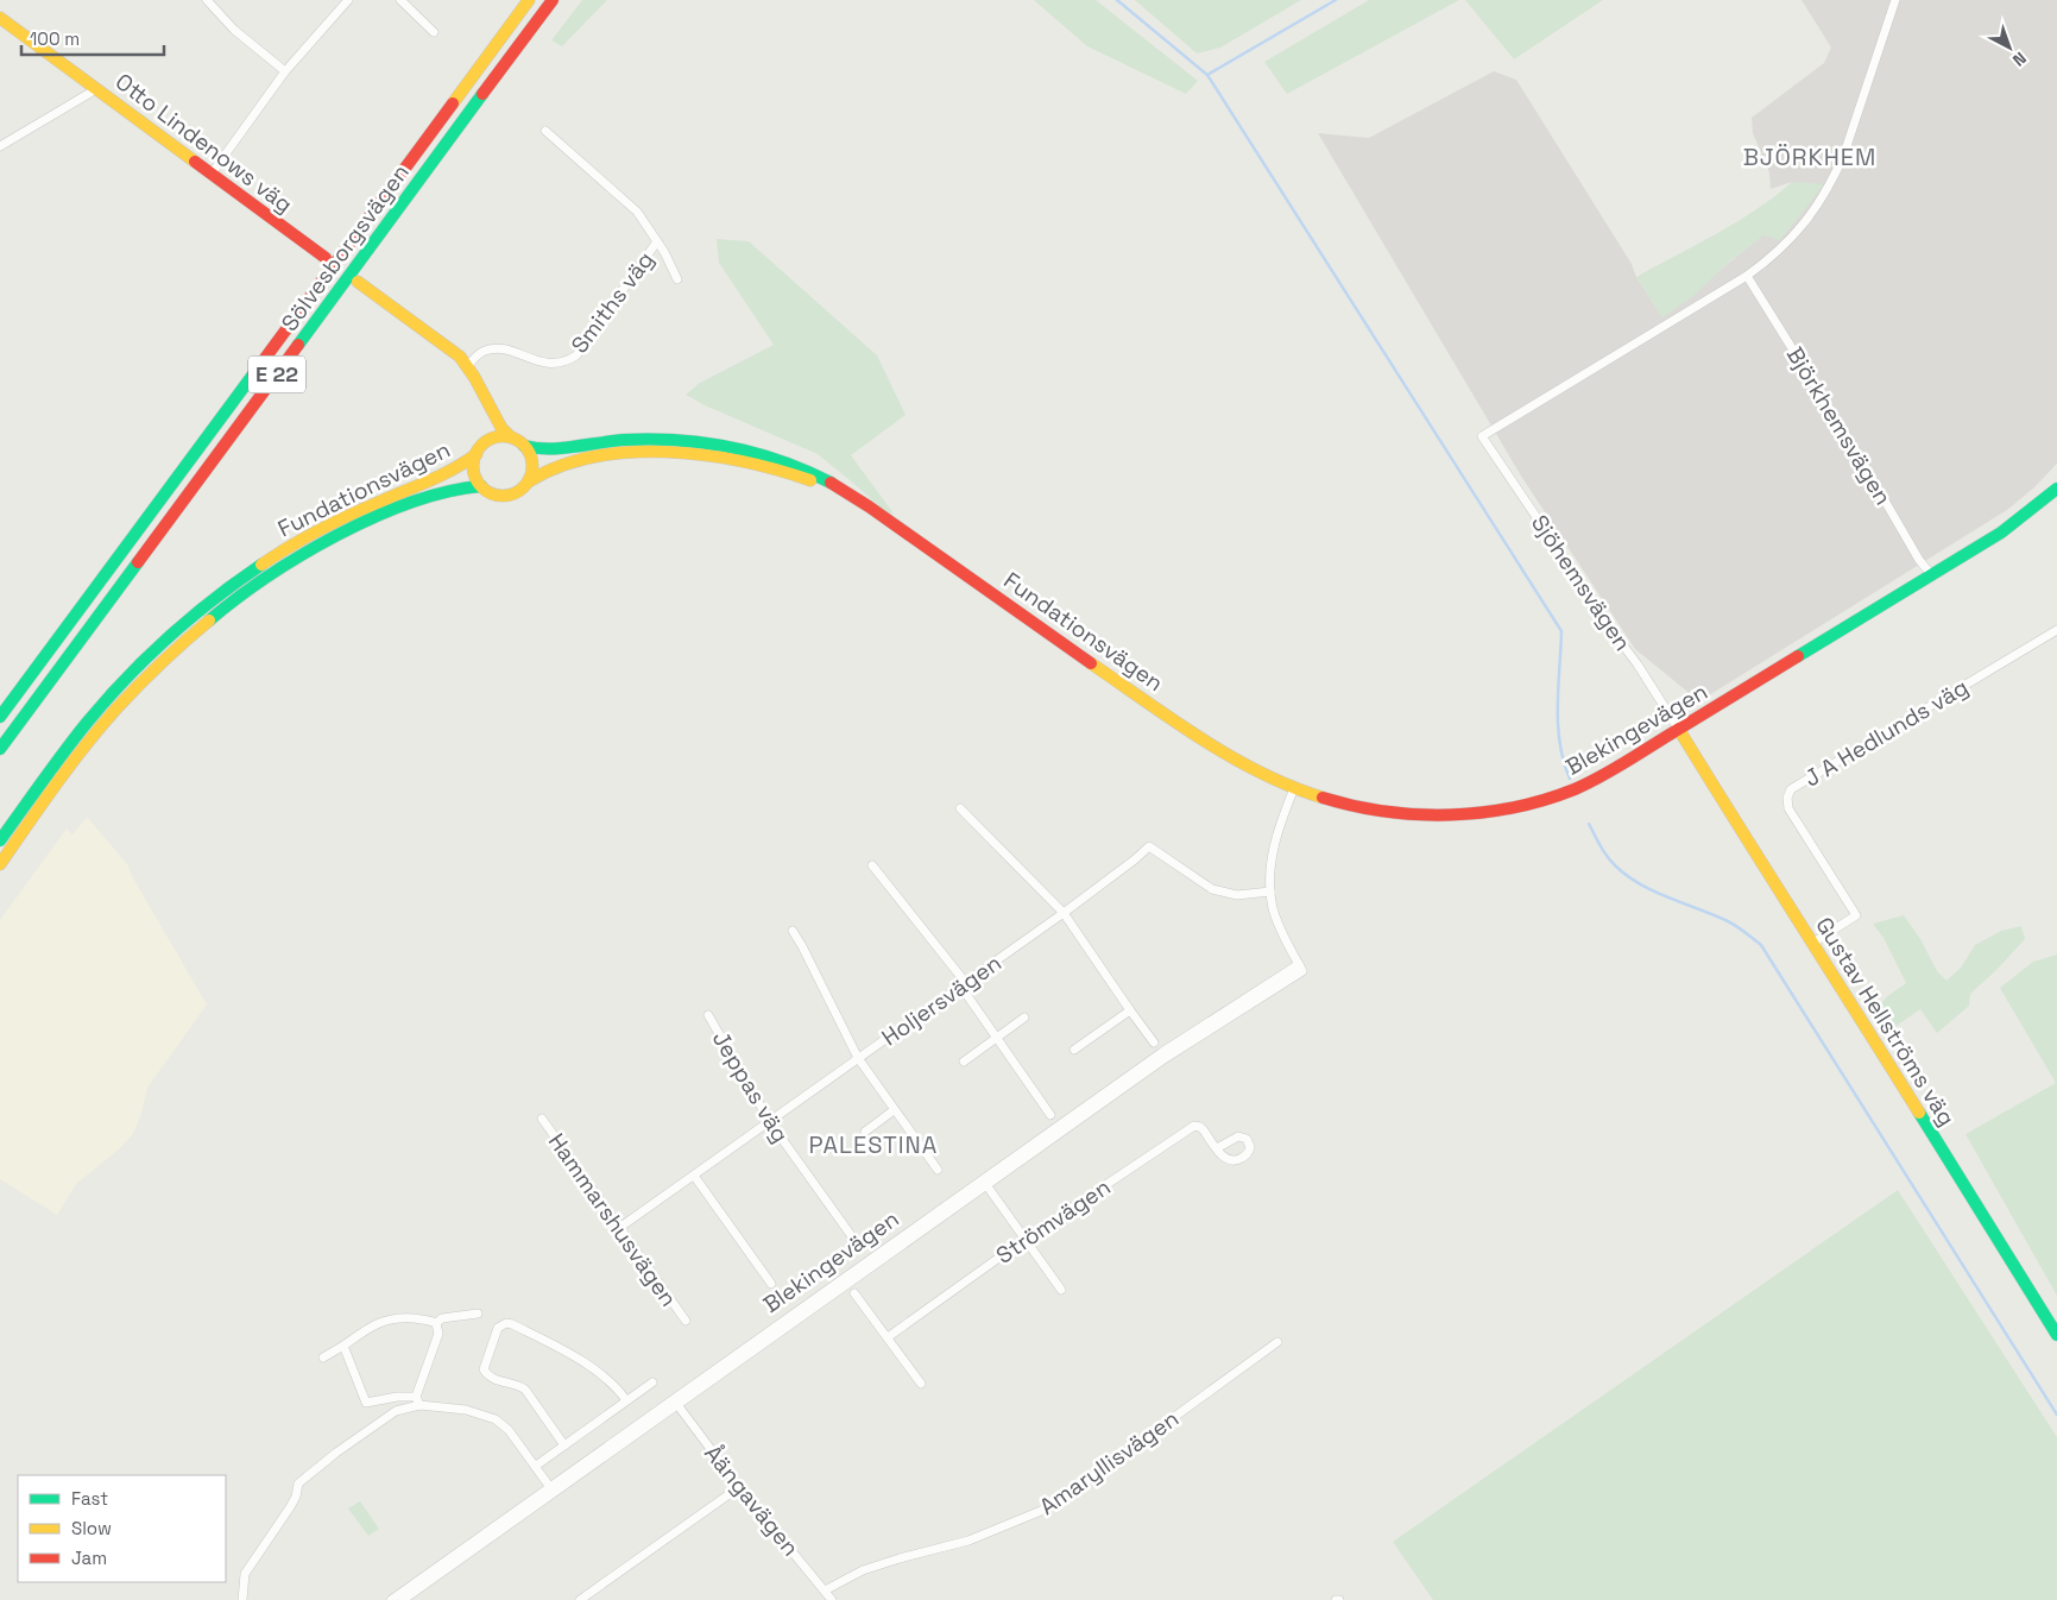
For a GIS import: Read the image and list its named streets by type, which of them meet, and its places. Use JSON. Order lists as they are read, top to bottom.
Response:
{
  "streets": {
    "main road": [
      "Otto Lindenows väg",
      "Sölvesborgsvägen",
      "E 22",
      "Fundationsvägen",
      "Blekingevägen",
      "Gustav Hellströms väg"
    ],
    "street": [
      "Smiths väg",
      "Björkhemsvägen",
      "Sjöhemsvägen",
      "J A Hedlunds väg",
      "Holjersvägen",
      "Jeppas väg",
      "Hammarshusvägen",
      "Strömvägen",
      "Amaryllisvägen",
      "Åängavägen"
    ]
  },
  "crossings": [
    ["Björkhemsvägen", "Sjöhemsvägen"],
    ["Björkhemsvägen", "Blekingevägen"],
    ["Fundationsvägen", "Blekingevägen"],
    ["Sjöhemsvägen", "Blekingevägen"],
    ["Sjöhemsvägen", "Gustav Hellströms väg"],
    ["Blekingevägen", "Holjersvägen"],
    ["Blekingevägen", "Gustav Hellströms väg"],
    ["Blekingevägen", "Åängavägen"],
    ["J A Hedlunds väg", "Gustav Hellströms väg"],
    ["Holjersvägen", "Jeppas väg"],
    ["Holjersvägen", "Hammarshusvägen"],
    ["Amaryllisvägen", "Åängavägen"]
  ],
  "districts": ["BJÖRKHEM", "PALESTINA"],
  "legend": ["Fast", "Slow", "Jam"],
  "scale_bar": "100 m",
  "north": "bottom right"
}
